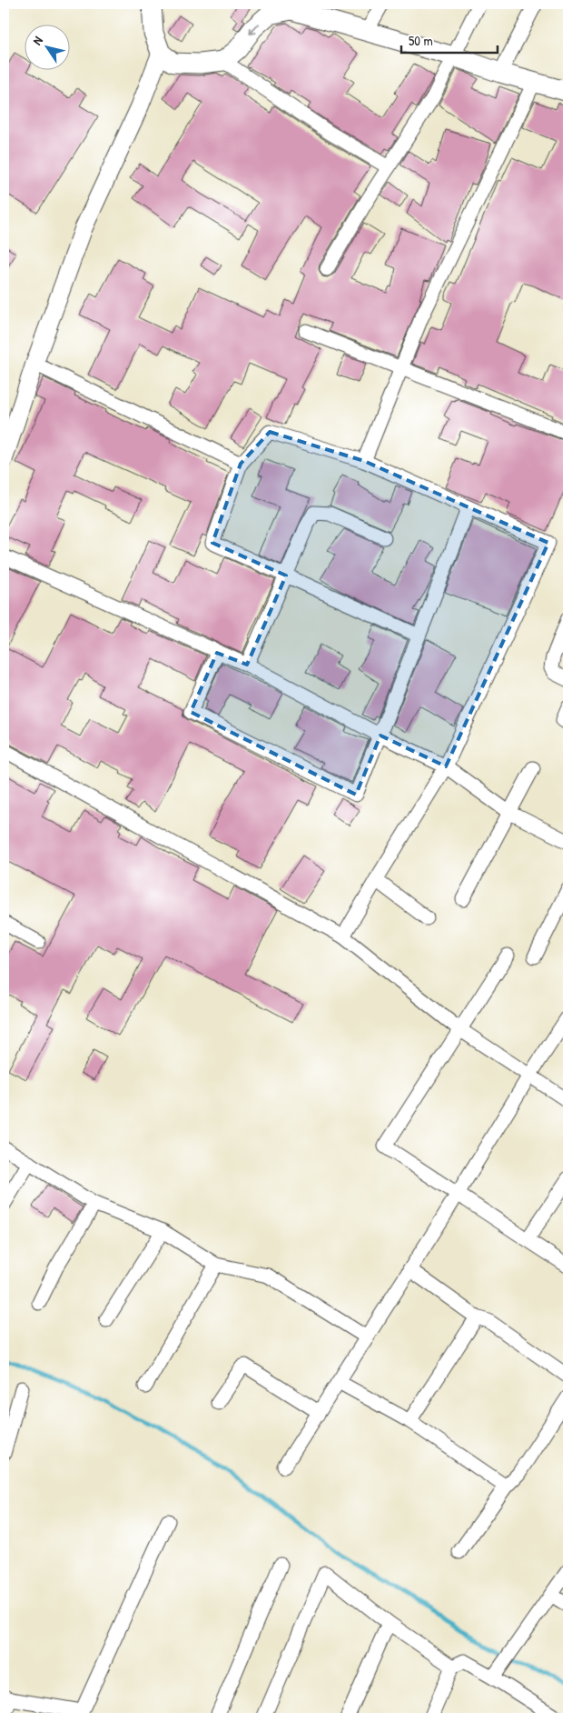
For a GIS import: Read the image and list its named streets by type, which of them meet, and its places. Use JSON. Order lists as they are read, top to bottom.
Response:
{
  "scale_bar": "50 m",
  "north": "top left"
}
